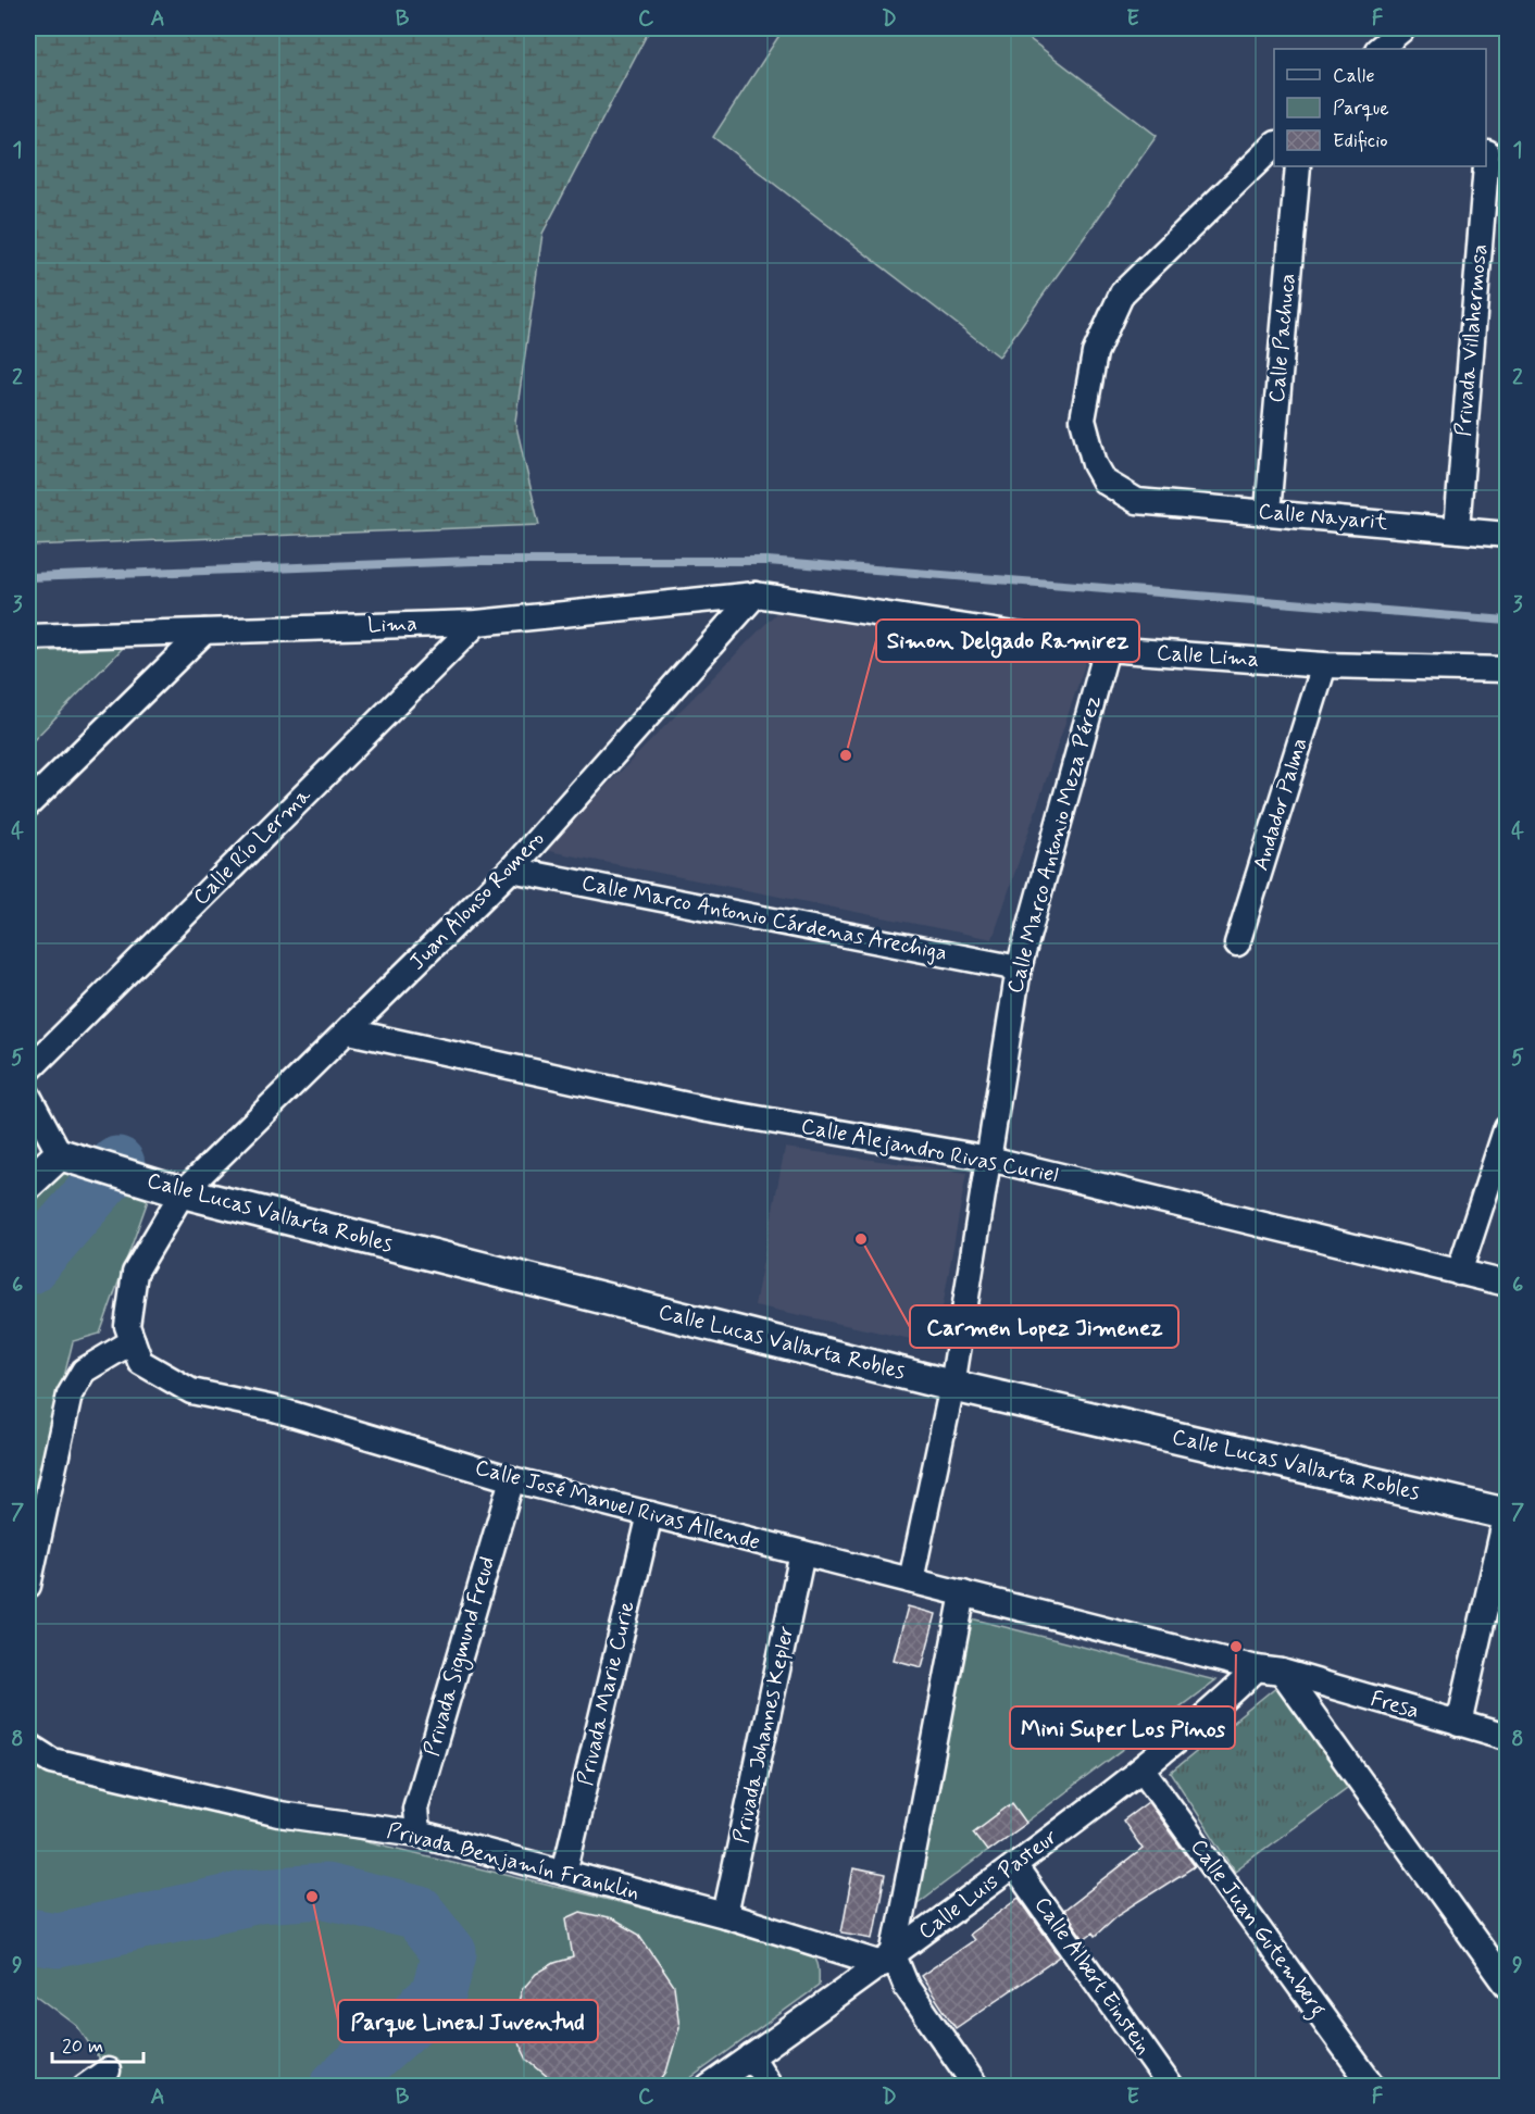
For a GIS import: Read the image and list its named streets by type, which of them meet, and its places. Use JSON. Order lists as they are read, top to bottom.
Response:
{
  "streets": {
    "street": [
      "Calle Pachuca",
      "Privada Villahermosa",
      "Calle Nayarit",
      "Lima",
      "Calle Lima",
      "Andador Palma",
      "Calle Marco Antonio Meza Pérez",
      "Calle Río Lerma",
      "Juan Alonso Romero",
      "Calle Marco Antonio Cárdenas Arechiga",
      "Calle Alejandro Rivas Curiel",
      "Calle Lucas Vallarta Robles",
      "Calle José Manuel Rivas Allende",
      "Privada Sigmund Freud",
      "Privada Marie Curie",
      "Fresa",
      "Privada Johannes Kepler",
      "Privada Benjamín Franklin",
      "Calle Luis Pasteur",
      "Calle Juan Gutemberg",
      "Calle Albert Einstein"
    ]
  },
  "crossings": [
    ["Calle Pachuca", "Calle Nayarit"],
    ["Privada Villahermosa", "Calle Nayarit"],
    ["Lima", "Calle Lima"],
    ["Lima", "Calle Río Lerma"],
    ["Lima", "Juan Alonso Romero"],
    ["Calle Lima", "Andador Palma"],
    ["Calle Lima", "Calle Marco Antonio Meza Pérez"],
    ["Calle Lima", "Juan Alonso Romero"],
    ["Calle Marco Antonio Meza Pérez", "Calle Marco Antonio Cárdenas Arechiga"],
    ["Calle Marco Antonio Meza Pérez", "Calle Alejandro Rivas Curiel"],
    ["Calle Marco Antonio Meza Pérez", "Calle Lucas Vallarta Robles"],
    ["Calle Marco Antonio Meza Pérez", "Calle José Manuel Rivas Allende"],
    ["Juan Alonso Romero", "Calle Marco Antonio Cárdenas Arechiga"],
    ["Juan Alonso Romero", "Calle Alejandro Rivas Curiel"],
    ["Juan Alonso Romero", "Calle Lucas Vallarta Robles"],
    ["Juan Alonso Romero", "Calle José Manuel Rivas Allende"],
    ["Calle Lucas Vallarta Robles", "Calle José Manuel Rivas Allende"],
    ["Calle José Manuel Rivas Allende", "Privada Sigmund Freud"],
    ["Calle José Manuel Rivas Allende", "Privada Marie Curie"],
    ["Calle José Manuel Rivas Allende", "Fresa"],
    ["Calle José Manuel Rivas Allende", "Privada Johannes Kepler"],
    ["Calle José Manuel Rivas Allende", "Calle Luis Pasteur"],
    ["Privada Sigmund Freud", "Privada Benjamín Franklin"],
    ["Privada Marie Curie", "Privada Benjamín Franklin"],
    ["Privada Johannes Kepler", "Privada Benjamín Franklin"],
    ["Privada Benjamín Franklin", "Calle Luis Pasteur"],
    ["Calle Luis Pasteur", "Calle Juan Gutemberg"],
    ["Calle Luis Pasteur", "Calle Albert Einstein"]
  ],
  "places": [
    "Simon Delgado Ramirez",
    "Carmen Lopez Jimenez",
    "Mini Super Los Pinos",
    "Parque Lineal Juventud"
  ],
  "legend": ["Calle", "Parque", "Edificio"],
  "scale_bar": "20 m",
  "grid": {
    "columns": [
      "A",
      "B",
      "C",
      "D",
      "E",
      "F"
    ],
    "rows": [
      "1",
      "2",
      "3",
      "4",
      "5",
      "6",
      "7",
      "8",
      "9"
    ]
  }
}
